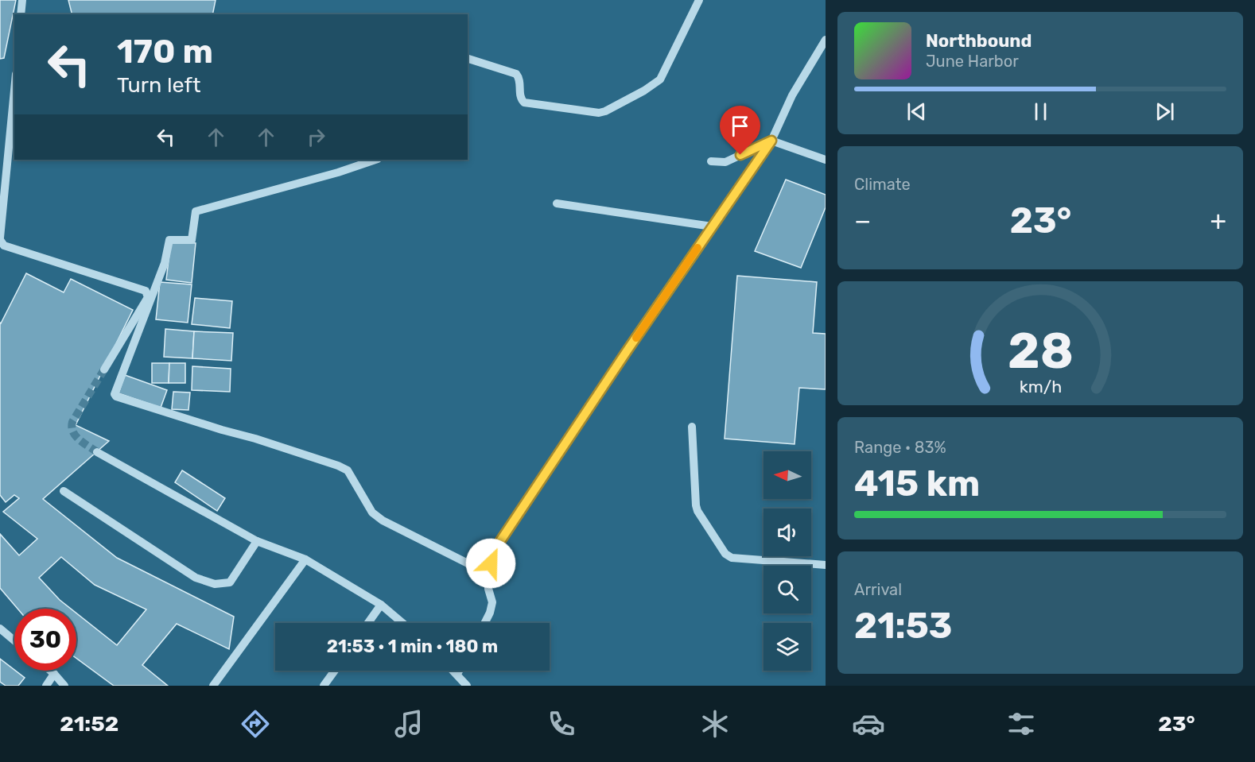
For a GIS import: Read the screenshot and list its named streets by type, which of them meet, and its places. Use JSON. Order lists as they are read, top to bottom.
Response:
{
  "north": "left",
  "page": {
    "turn": ["170 m", "Turn left"],
    "song": ["Northbound", "June Harbor"],
    "tile": [
      "Climate",
      ["Range · 83%", "415 km"],
      ["Arrival", "21:53"]
    ],
    "heat": ["−", "23°", "+"],
    "limit": "30",
    "trip": "21:53 · 1 min · 180 m",
    "tabs": ["21:52", "23°"],
    "gauge": ["28", "km/h"]
  }
}
